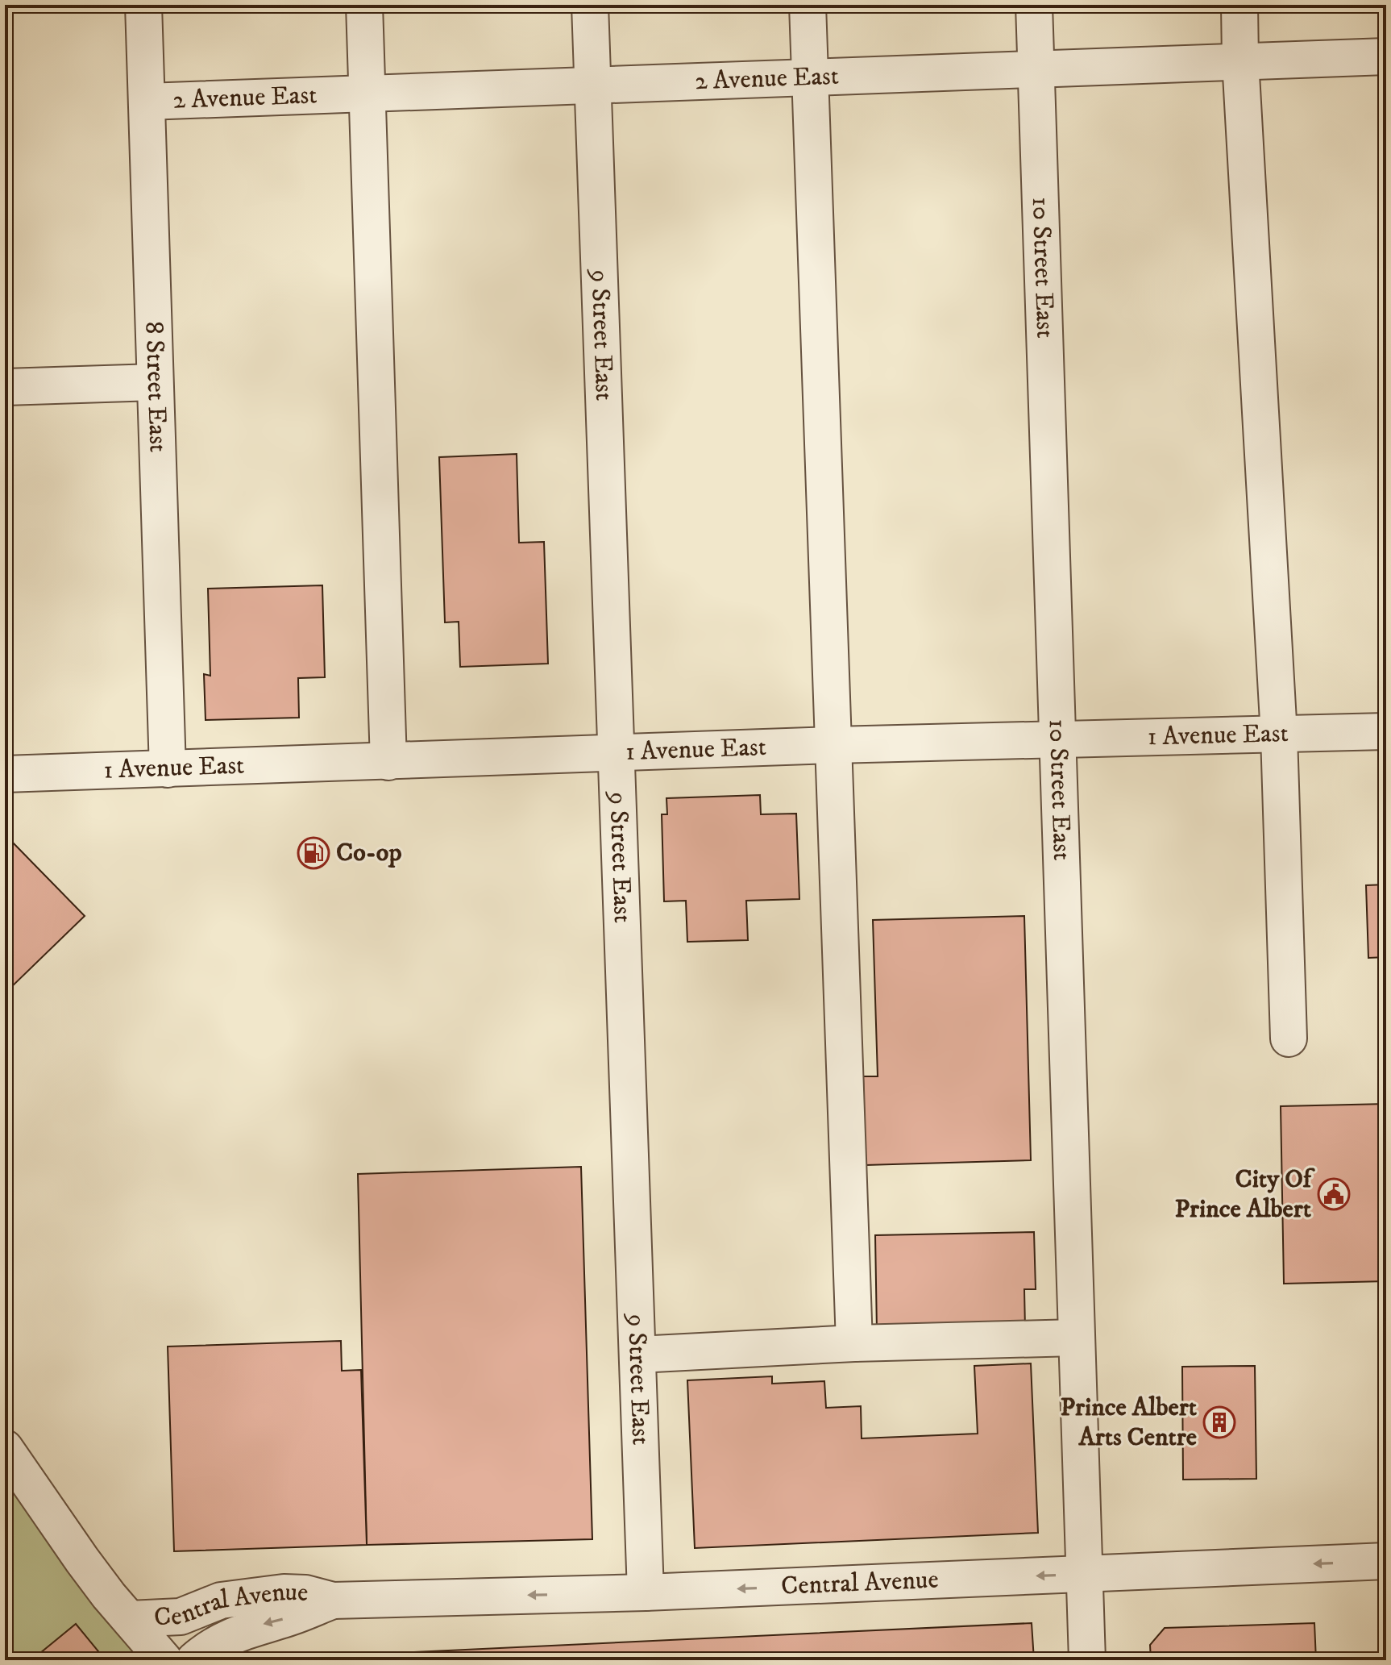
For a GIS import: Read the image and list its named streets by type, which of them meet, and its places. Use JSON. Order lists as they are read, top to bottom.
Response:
{
  "streets": {
    "street": [
      "2 Avenue East",
      "10 Street East",
      "9 Street East",
      "8 Street East",
      "1 Avenue East",
      "Central Avenue"
    ]
  },
  "crossings": [
    ["2 Avenue East", "10 Street East"],
    ["2 Avenue East", "9 Street East"],
    ["2 Avenue East", "8 Street East"],
    ["10 Street East", "1 Avenue East"],
    ["10 Street East", "Central Avenue"],
    ["9 Street East", "1 Avenue East"],
    ["9 Street East", "Central Avenue"],
    ["8 Street East", "1 Avenue East"]
  ],
  "places": {
    "fuel station": ["Co-op"],
    "public building": ["City Of Prince Albert"],
    "building": ["Prince Albert Arts Centre"]
  }
}
